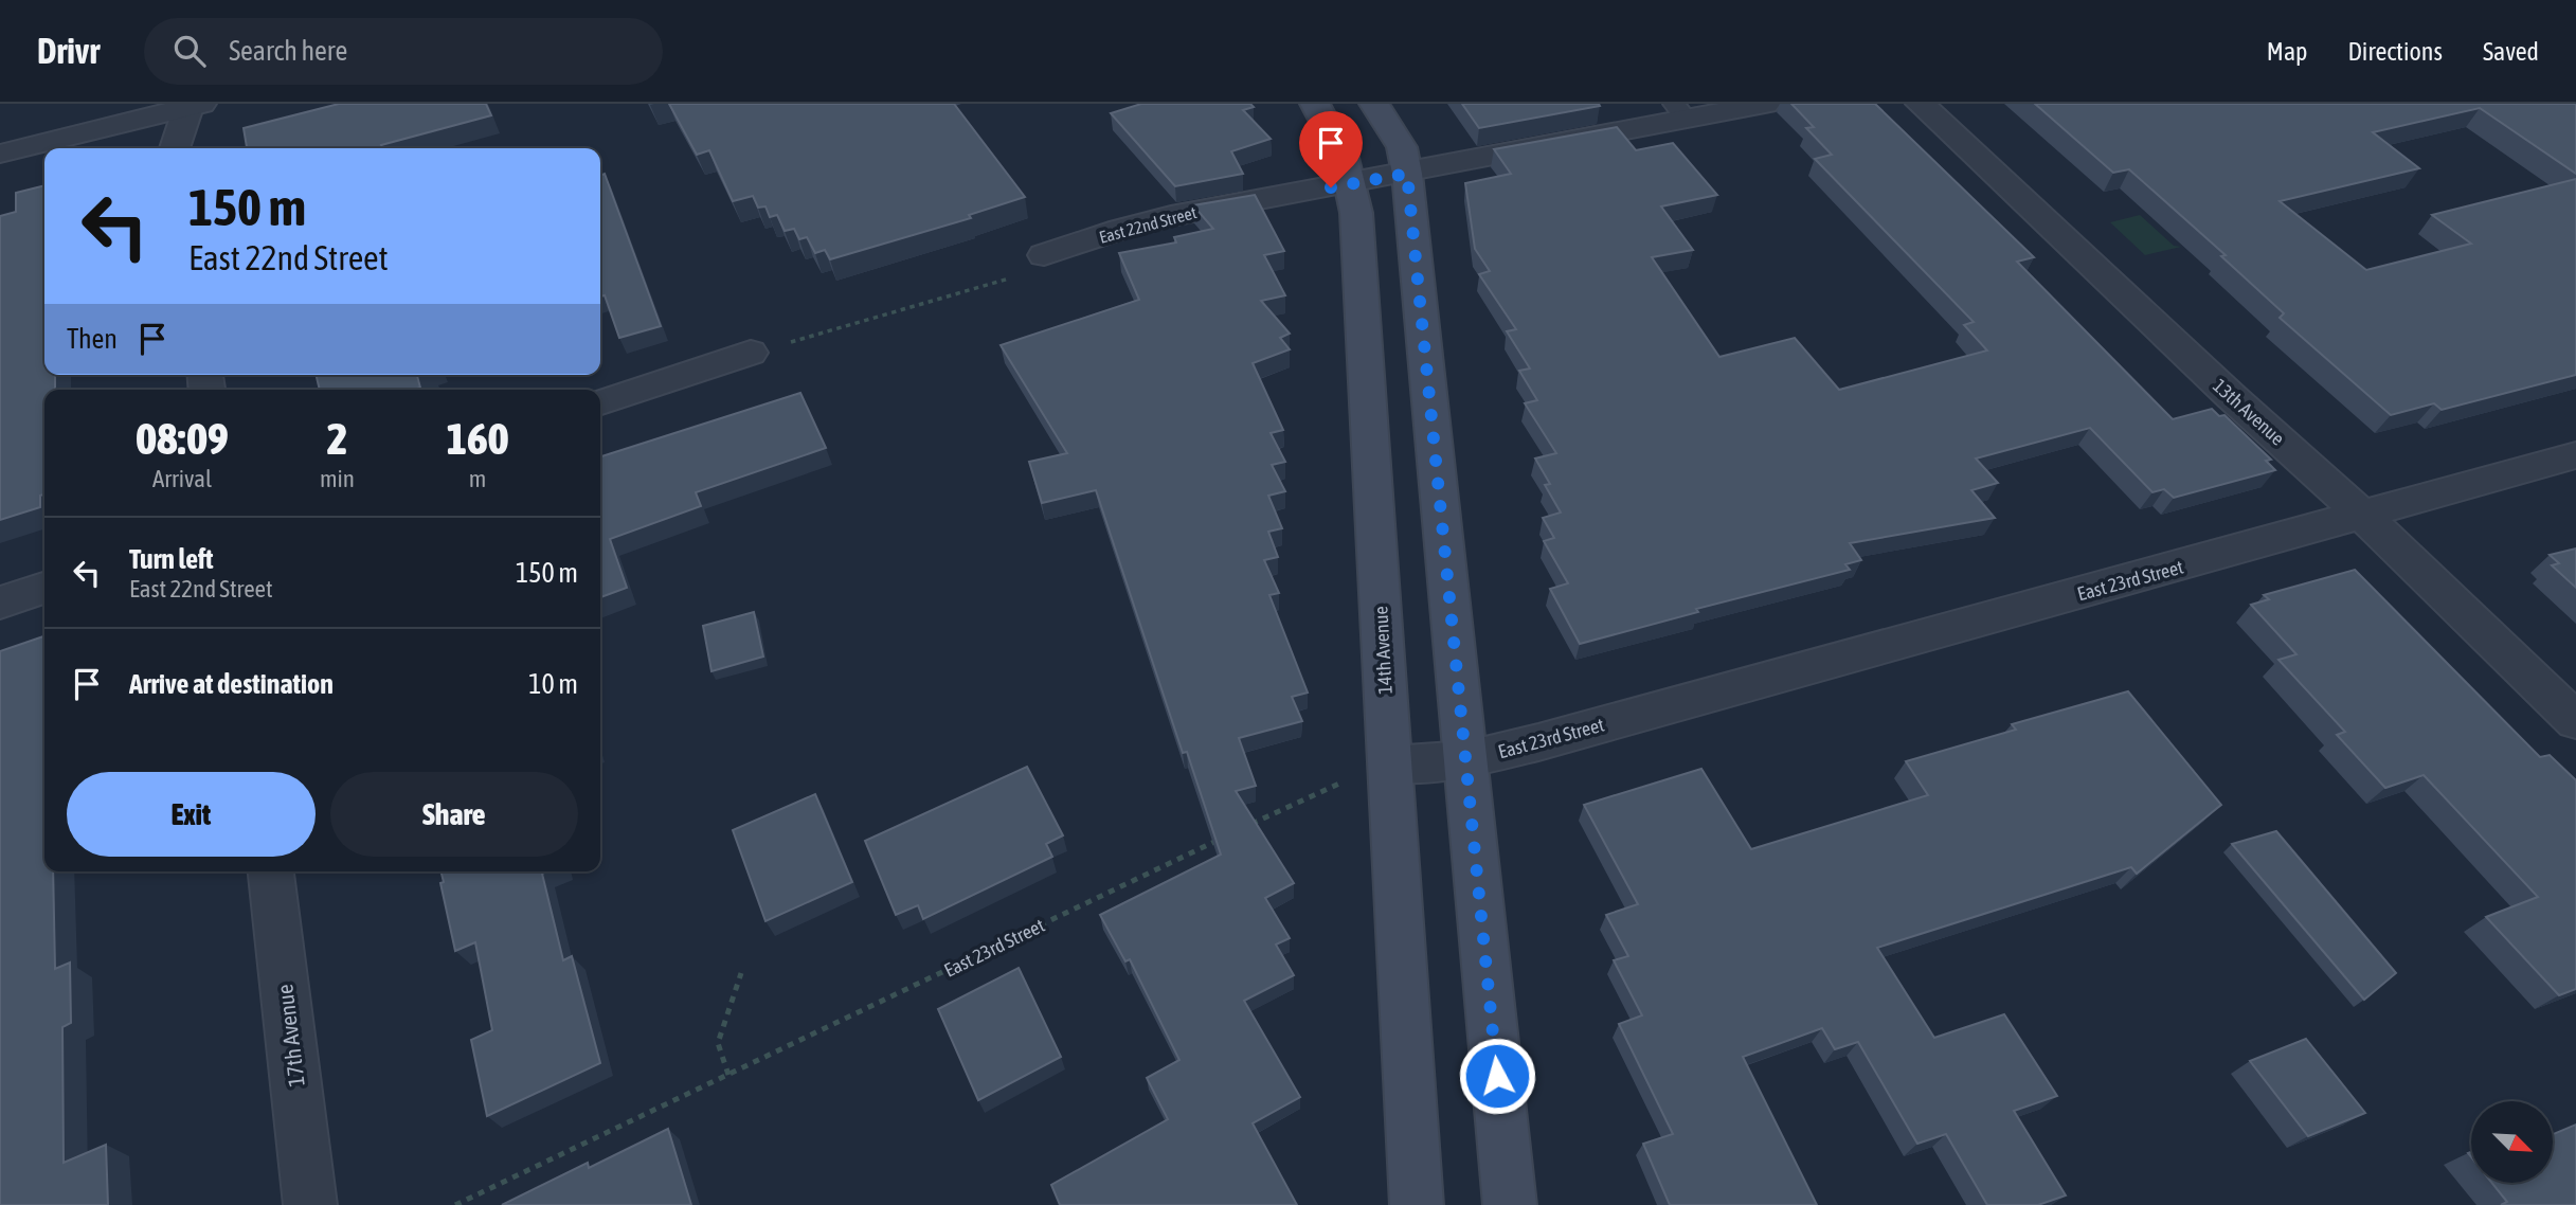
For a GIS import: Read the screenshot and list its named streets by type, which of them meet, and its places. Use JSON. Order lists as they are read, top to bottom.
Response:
{
  "streets": {
    "main road": ["14th Avenue"],
    "street": [
      "East 22nd Street",
      "13th Avenue",
      "East 23rd Street",
      "17th Avenue"
    ]
  },
  "crossings": [
    ["East 22nd Street", "14th Avenue"],
    ["13th Avenue", "East 23rd Street"],
    ["East 23rd Street", "14th Avenue"]
  ],
  "north": "bottom right",
  "page": {
    "header": "Drivr",
    "search": "Search here",
    "nav": ["Map", "Directions", "Saved"],
    "turn": ["150 m", "East 22nd Street"],
    "then": "Then",
    "eta": [
      "08:09",
      "Arrival",
      "2",
      "min",
      "160",
      "m"
    ],
    "list": [
      {
        "name": "Turn left",
        "note": "East 22nd Street",
        "value": "150 m"
      },
      {
        "name": "Arrive at destination",
        "value": "10 m"
      }
    ],
    "buttons": ["Exit", "Share"]
  }
}
